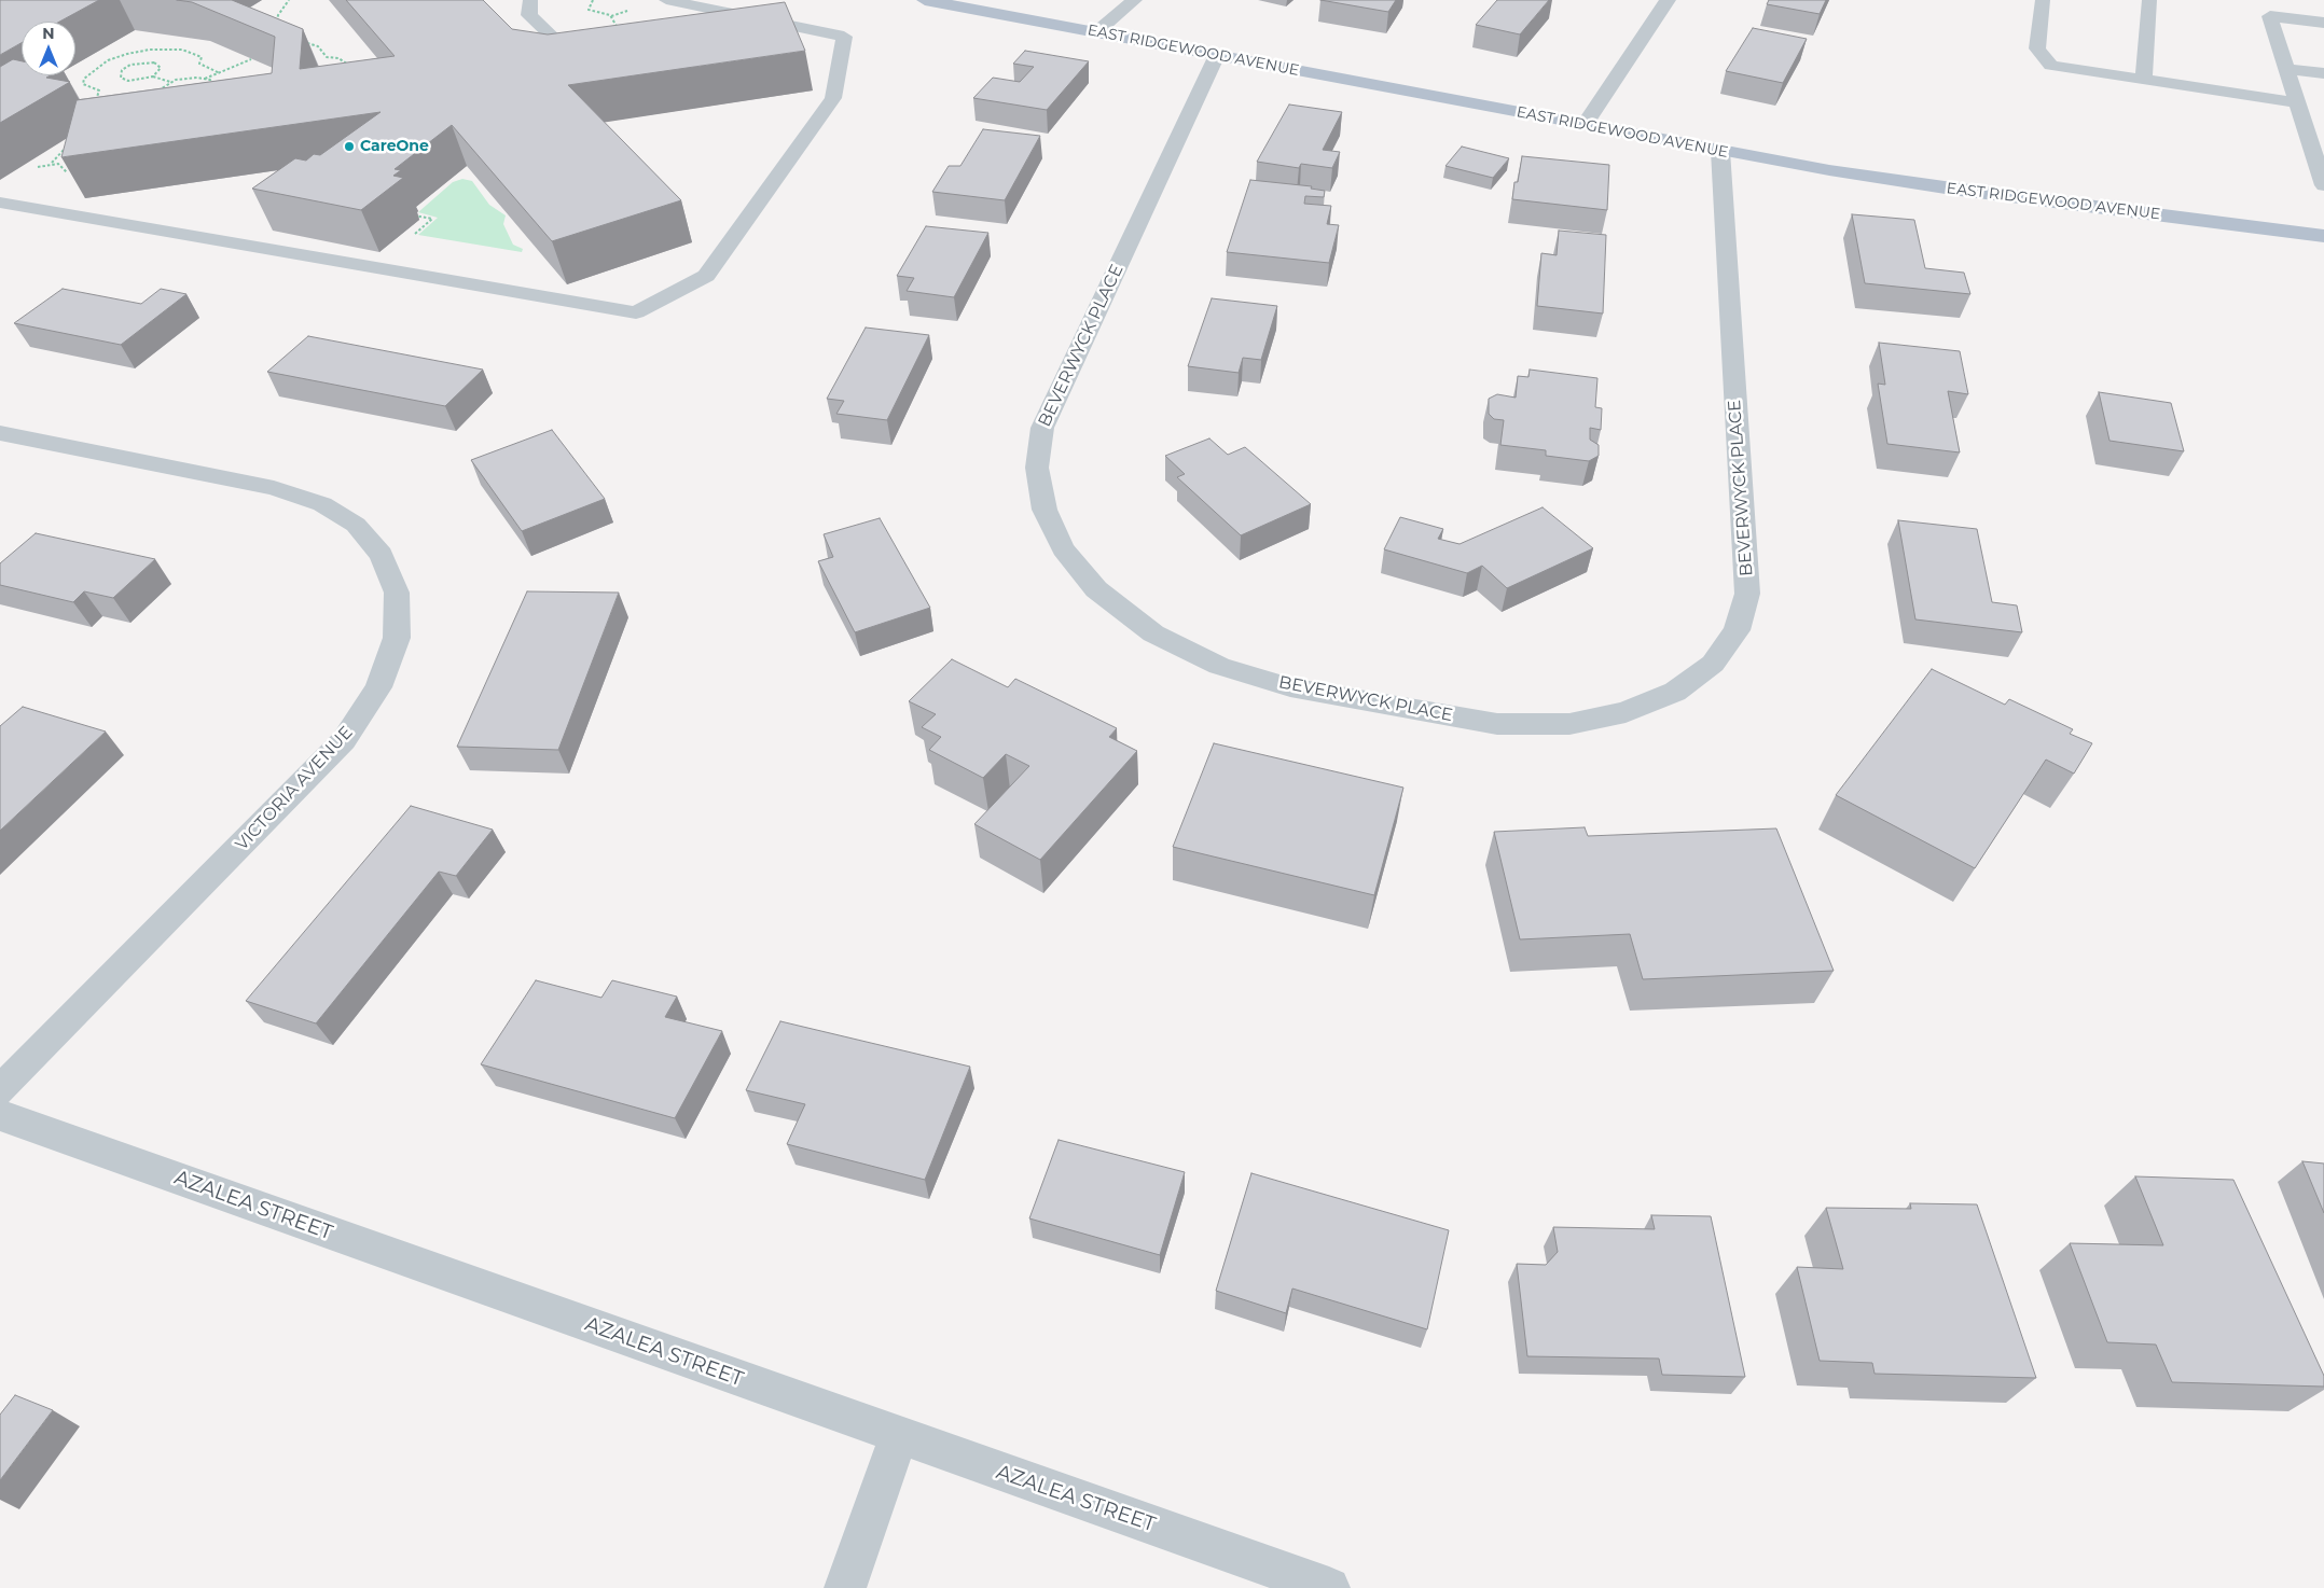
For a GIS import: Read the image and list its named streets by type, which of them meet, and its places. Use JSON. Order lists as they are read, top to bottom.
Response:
{
  "streets": {
    "main road": ["EAST RIDGEWOOD AVENUE"],
    "street": ["BEVERWYCK PLACE", "VICTORIA AVENUE", "AZALEA STREET"]
  },
  "crossings": [
    ["EAST RIDGEWOOD AVENUE", "BEVERWYCK PLACE"]
  ],
  "places": ["CareOne"],
  "north": "top"
}
